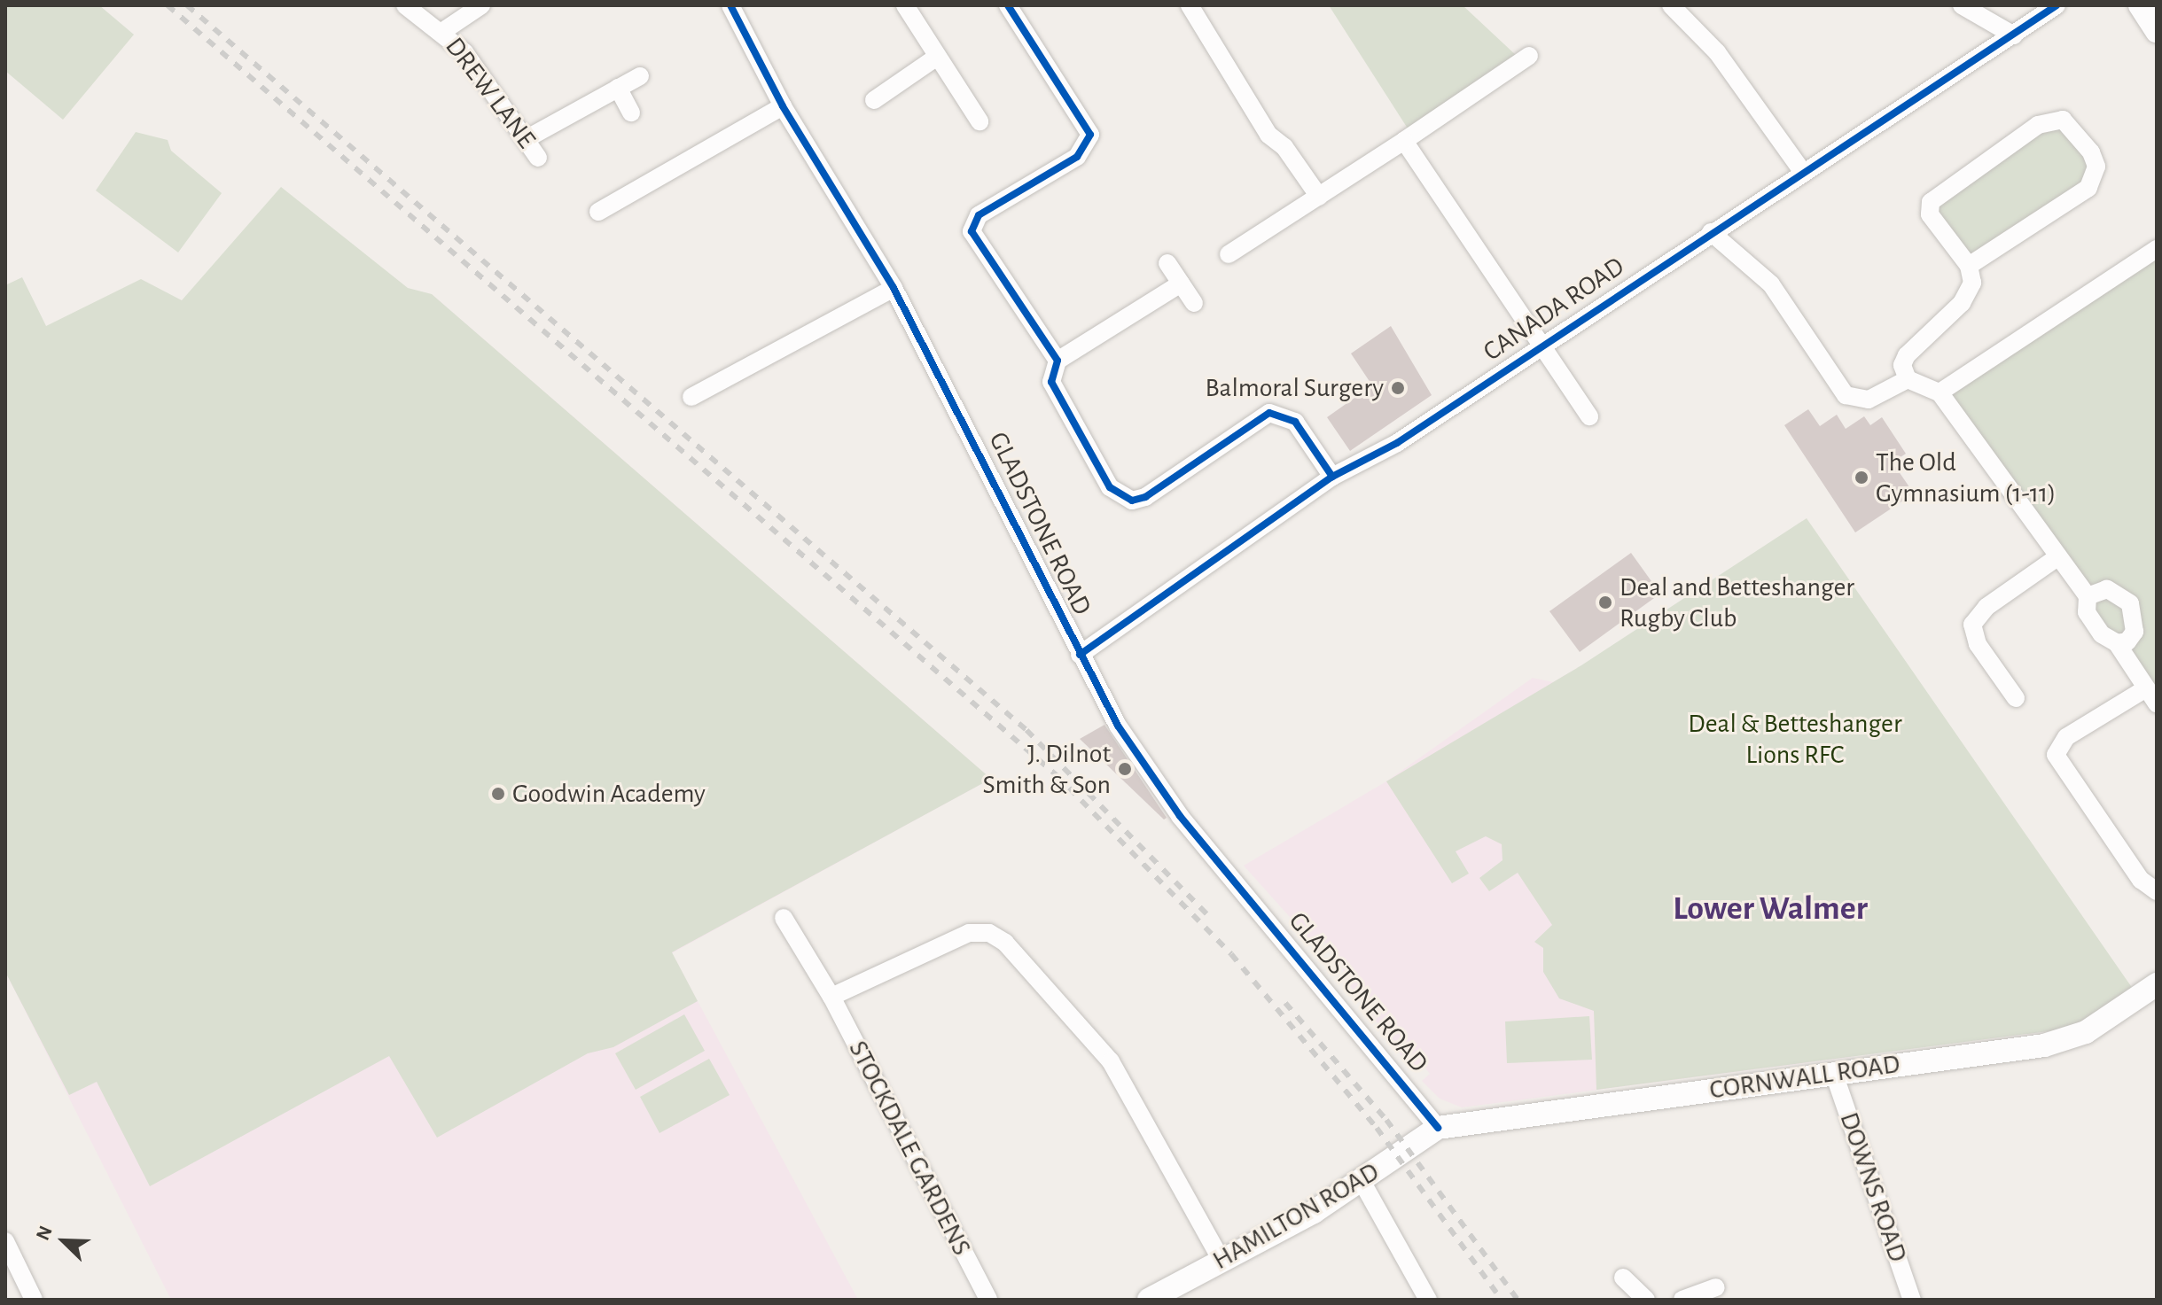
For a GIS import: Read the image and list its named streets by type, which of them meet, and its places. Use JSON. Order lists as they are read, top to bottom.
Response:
{
  "streets": {
    "main road": ["CORNWALL ROAD", "HAMILTON ROAD"],
    "street": [
      "DREW LANE",
      "CANADA ROAD",
      "GLADSTONE ROAD",
      "STOCKDALE GARDENS",
      "DOWNS ROAD"
    ]
  },
  "crossings": [
    ["CANADA ROAD", "GLADSTONE ROAD"],
    ["GLADSTONE ROAD", "CORNWALL ROAD"],
    ["GLADSTONE ROAD", "HAMILTON ROAD"],
    ["CORNWALL ROAD", "DOWNS ROAD"],
    ["CORNWALL ROAD", "HAMILTON ROAD"]
  ],
  "districts": ["Lower Walmer"],
  "parks": ["Deal & Betteshanger Lions RFC"],
  "places": [
    "Balmoral Surgery",
    "The Old Gymnasium (1-11)",
    "Deal and Betteshanger Rugby Club",
    "J. Dilnot Smith & Son",
    "Goodwin Academy"
  ],
  "north": "top left"
}
